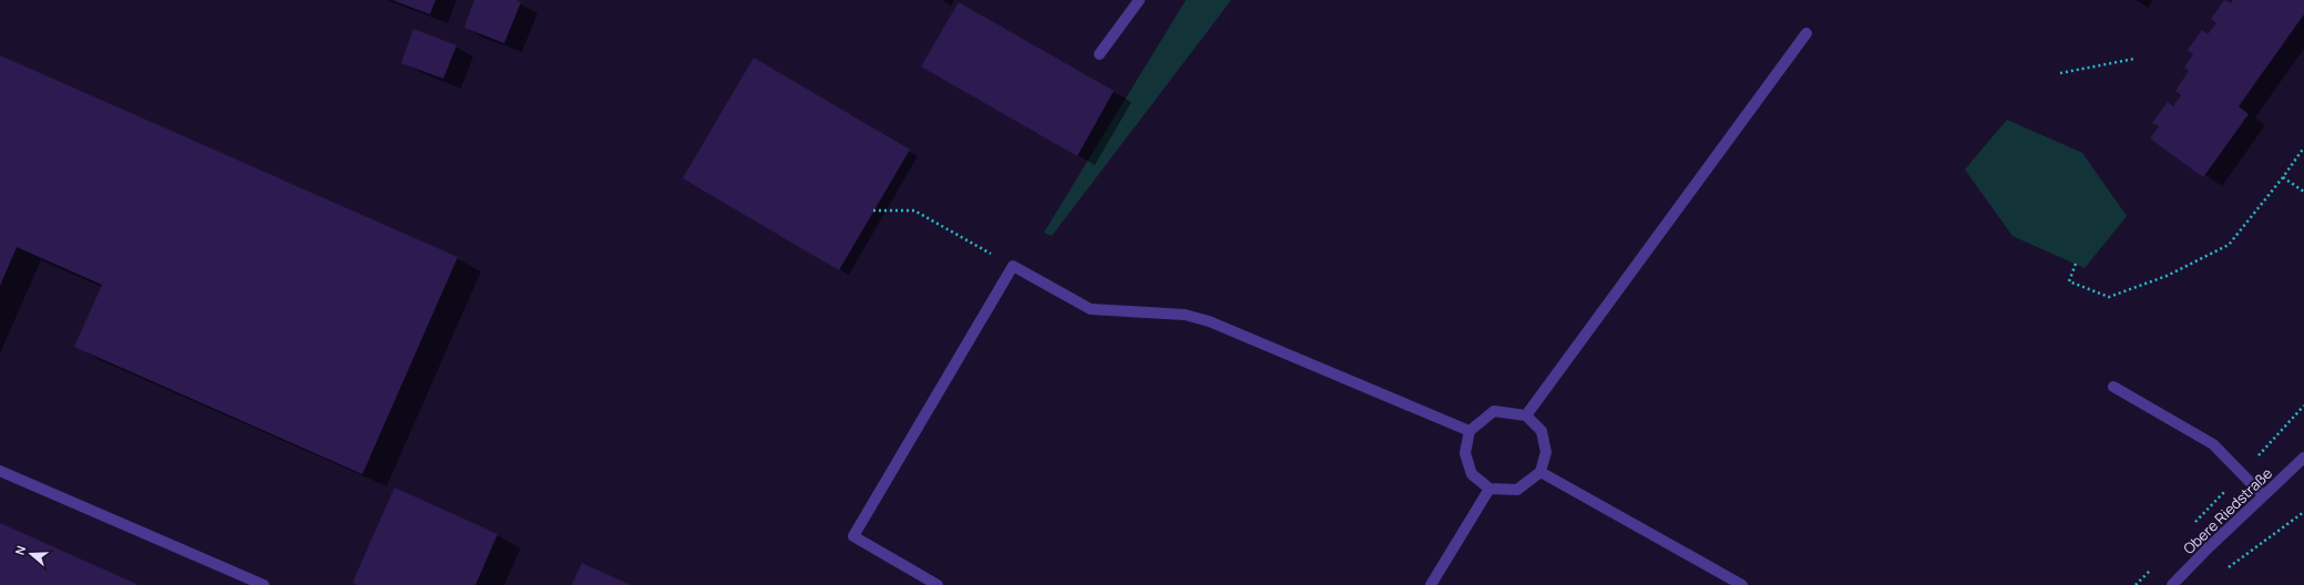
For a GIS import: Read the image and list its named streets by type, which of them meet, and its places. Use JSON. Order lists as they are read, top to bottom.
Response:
{
  "streets": {
    "street": ["Obere Riedstraße"]
  },
  "north": "left"
}
